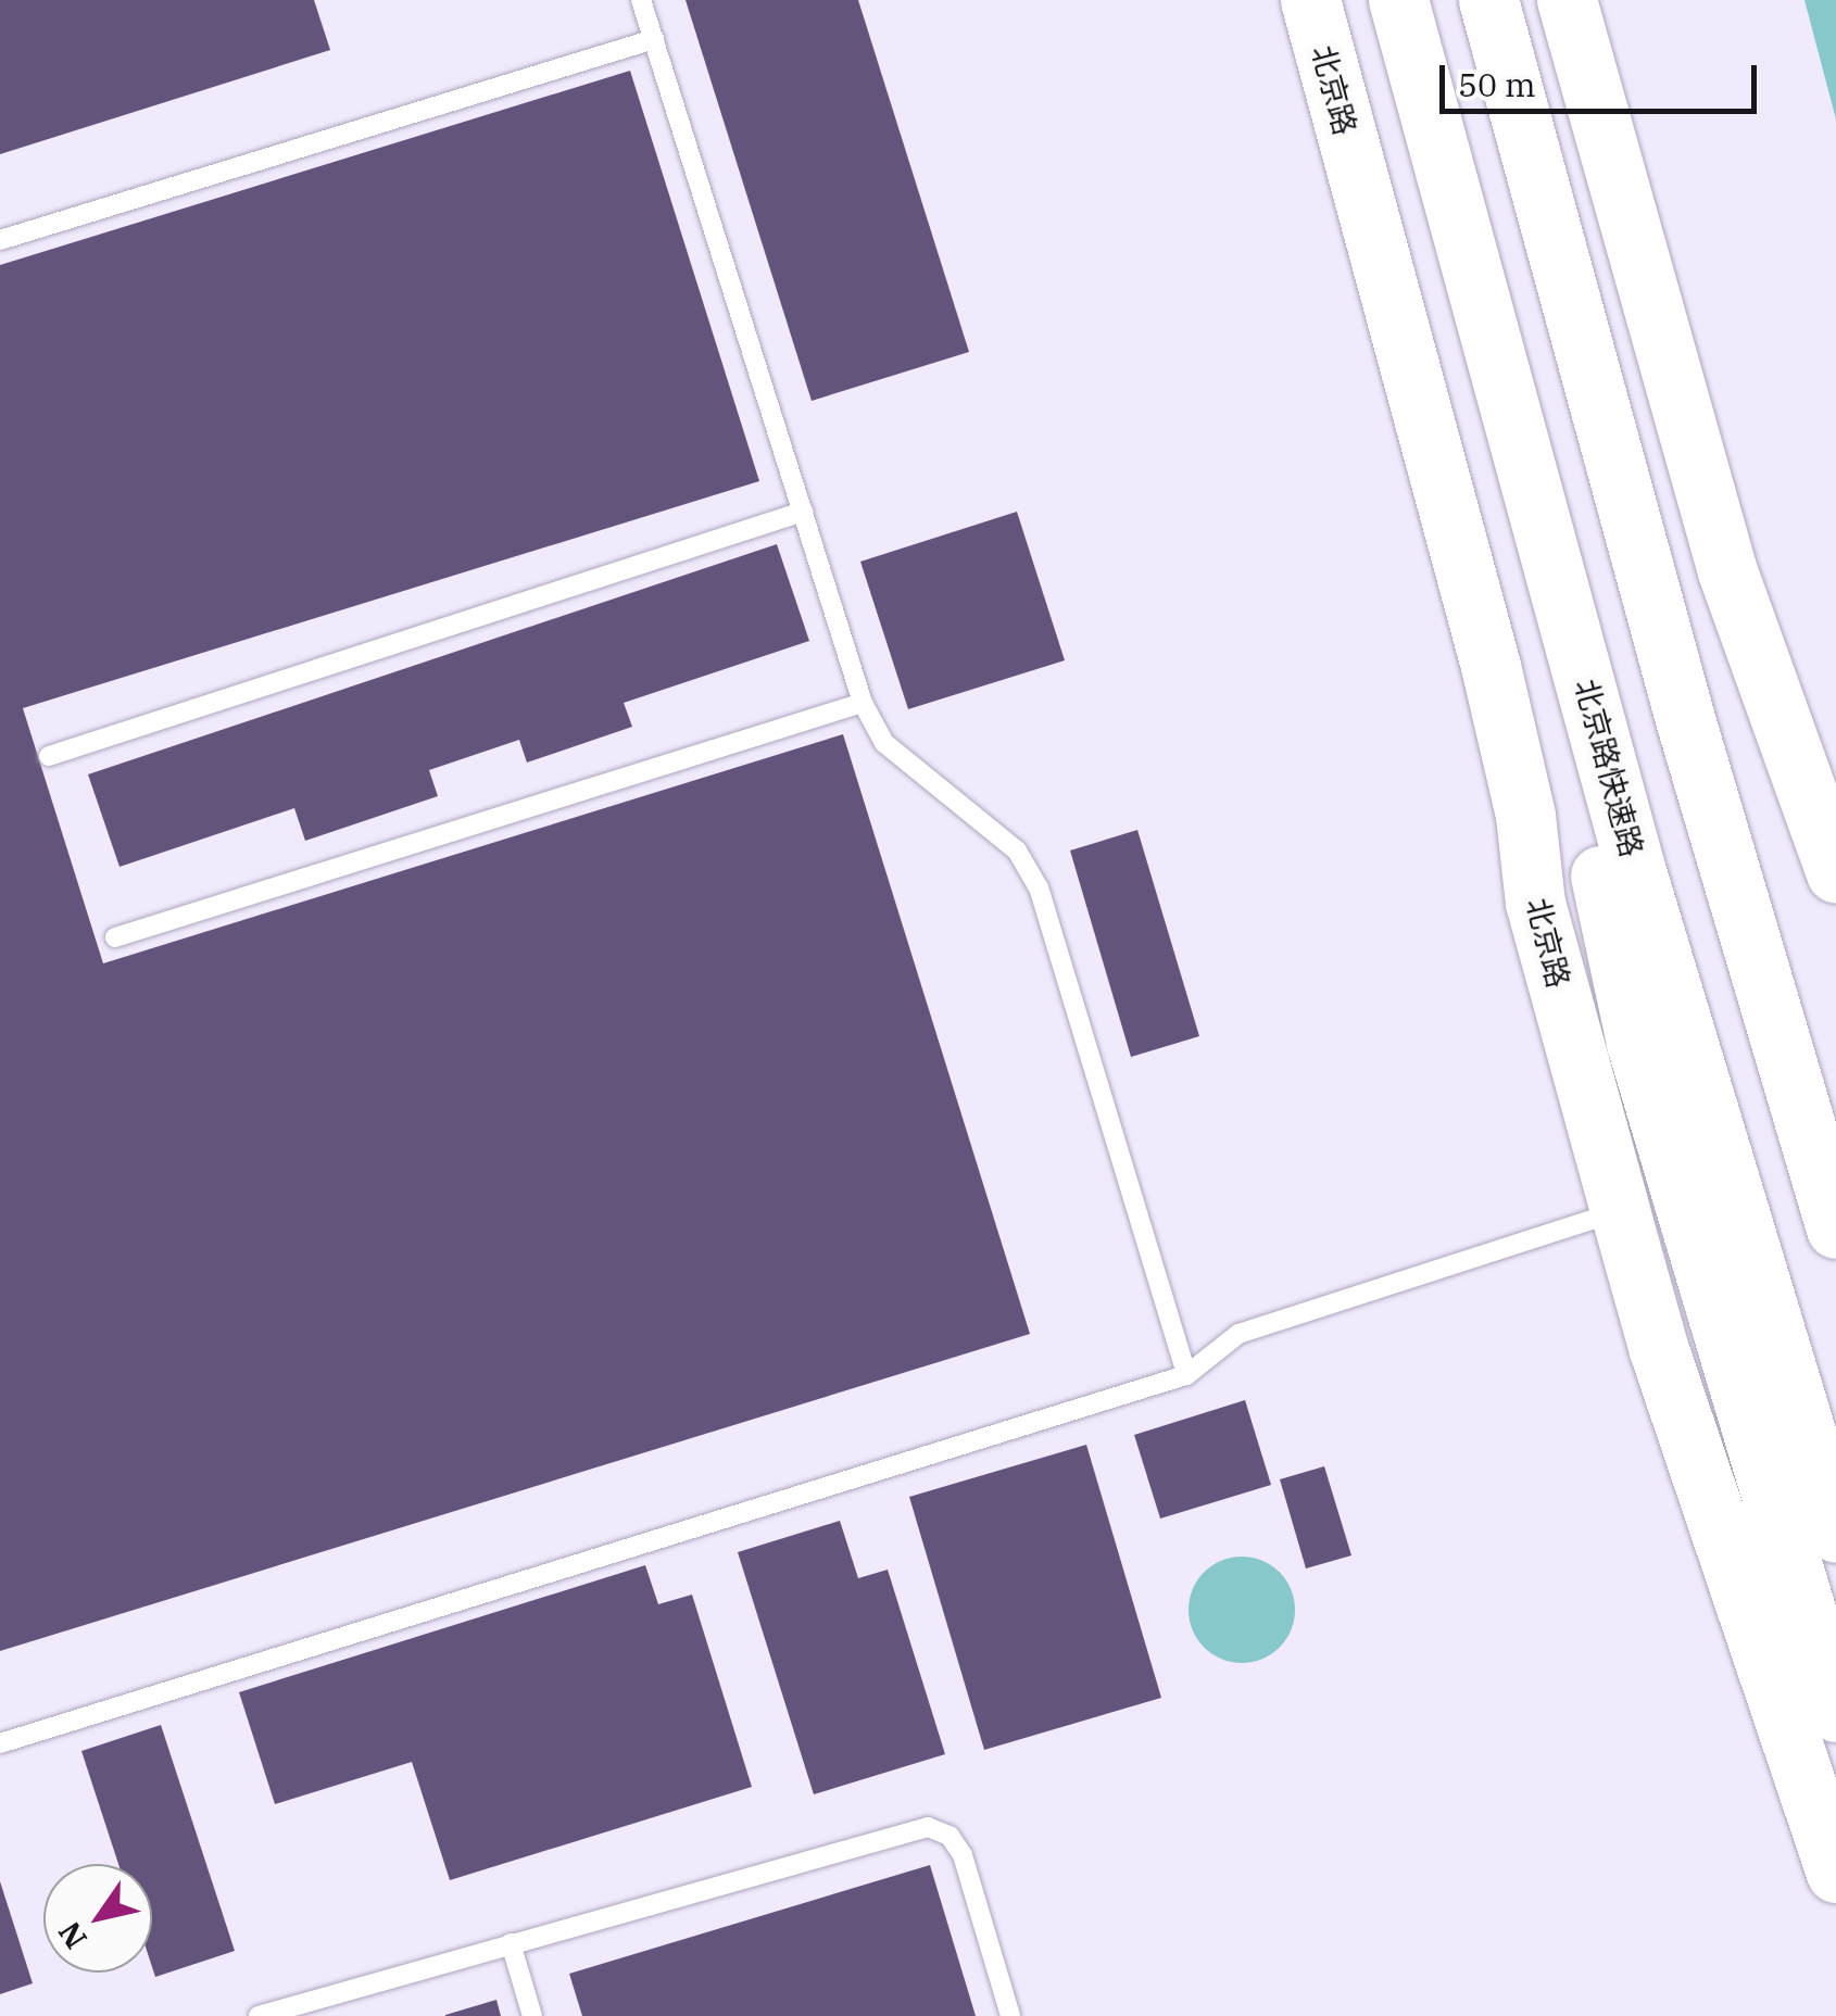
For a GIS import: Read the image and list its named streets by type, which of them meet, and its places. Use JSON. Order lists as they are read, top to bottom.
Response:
{
  "streets": {
    "main road": ["北京路", "北京路快速路"]
  },
  "scale_bar": "50 m",
  "north": "bottom left"
}
